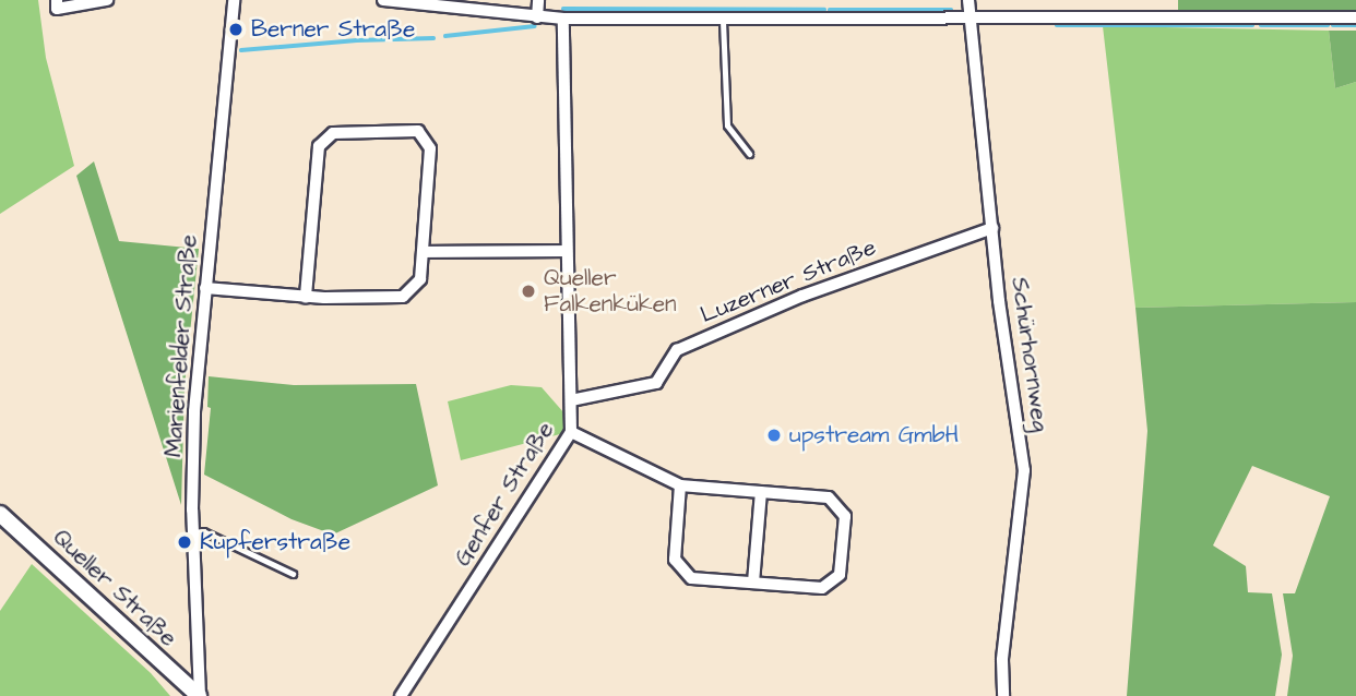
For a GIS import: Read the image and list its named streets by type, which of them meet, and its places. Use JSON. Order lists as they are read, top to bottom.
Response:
{
  "streets": {
    "street": [
      "Luzerner Straße",
      "Marienfelder Straße",
      "Schürhornweg",
      "Genfer Straße",
      "Queller Straße"
    ]
  },
  "crossings": [
    ["Luzerner Straße", "Schürhornweg"],
    ["Luzerner Straße", "Genfer Straße"],
    ["Marienfelder Straße", "Queller Straße"]
  ],
  "places": [
    "Berner Straße",
    "Queller Falkenküken",
    "upstream GmbH",
    "Kupferstraße"
  ]
}
